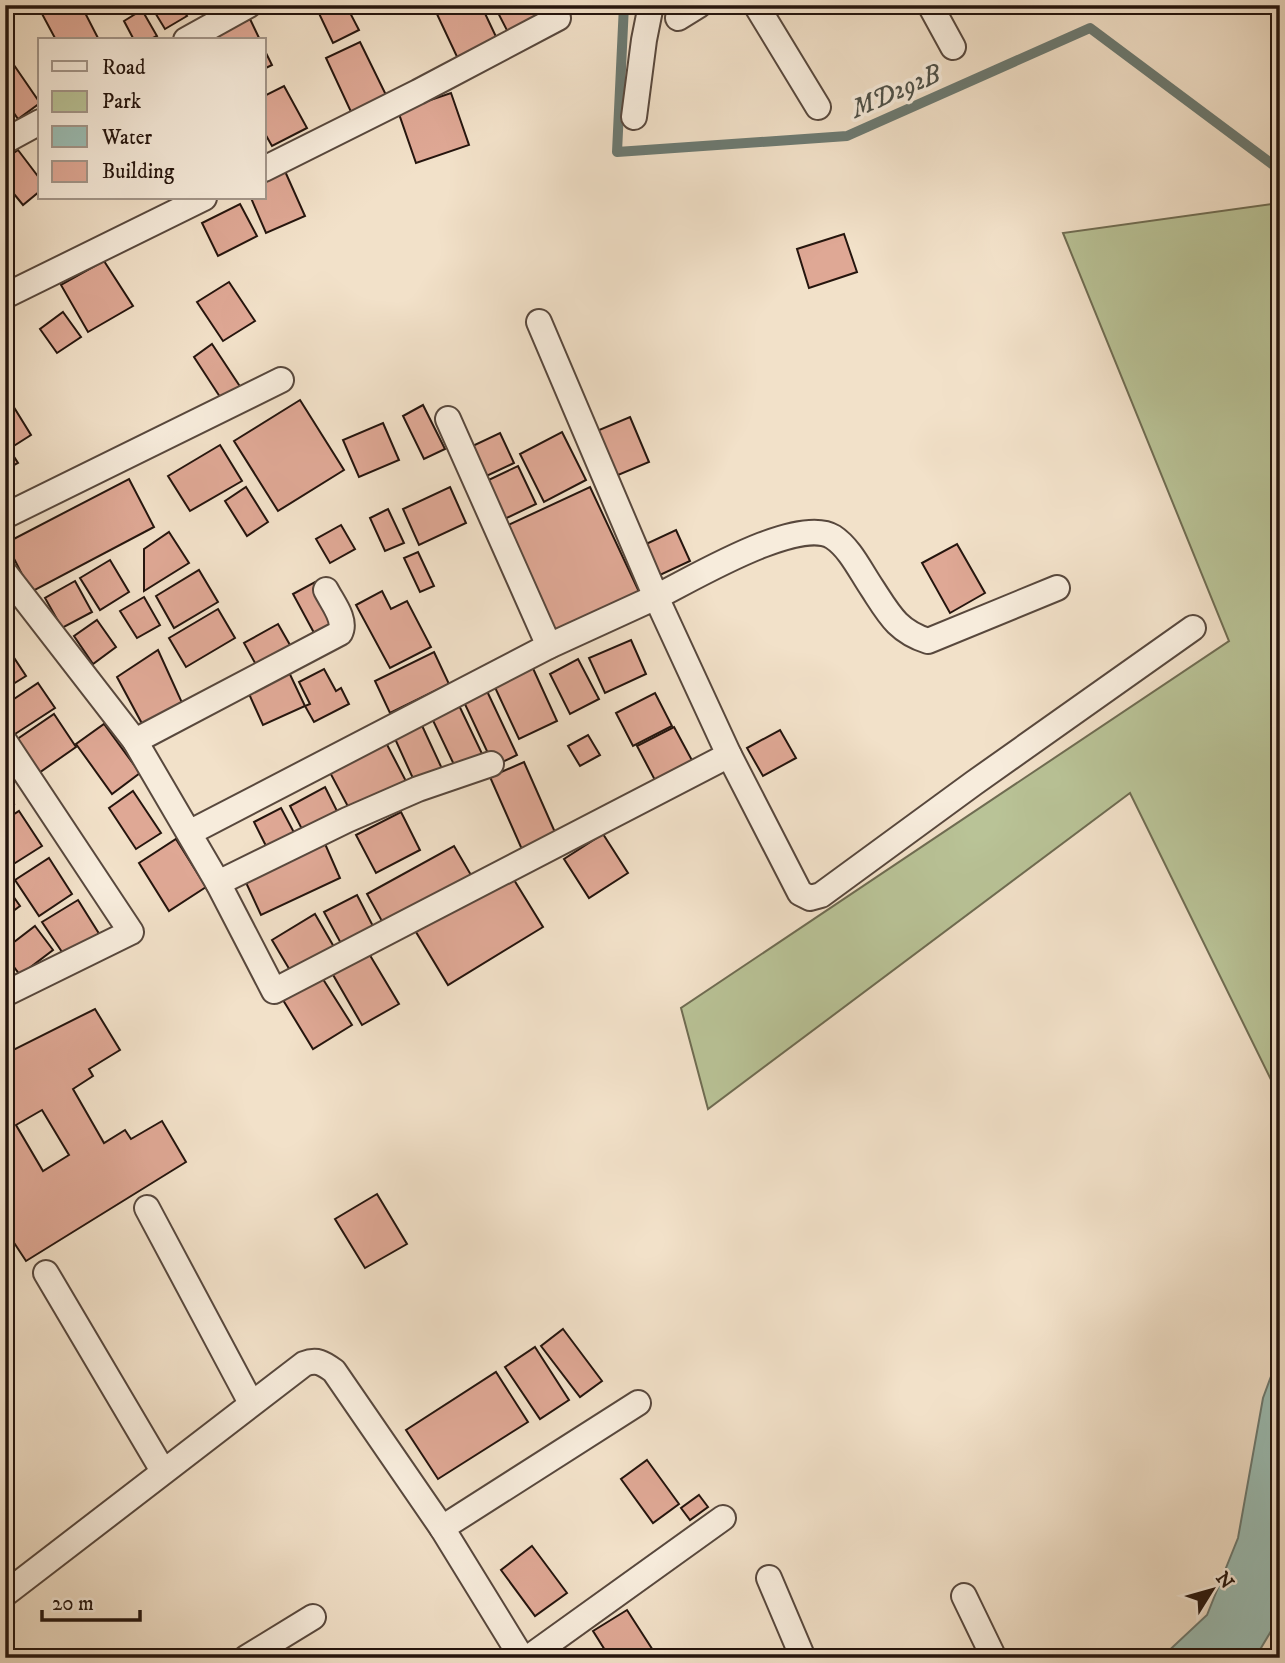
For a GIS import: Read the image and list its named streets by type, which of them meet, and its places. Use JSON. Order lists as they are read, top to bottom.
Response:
{
  "water": ["MD292B"],
  "legend": [
    "Road",
    "Park",
    "Water",
    "Building"
  ],
  "scale_bar": "20 m",
  "north": "top right"
}
